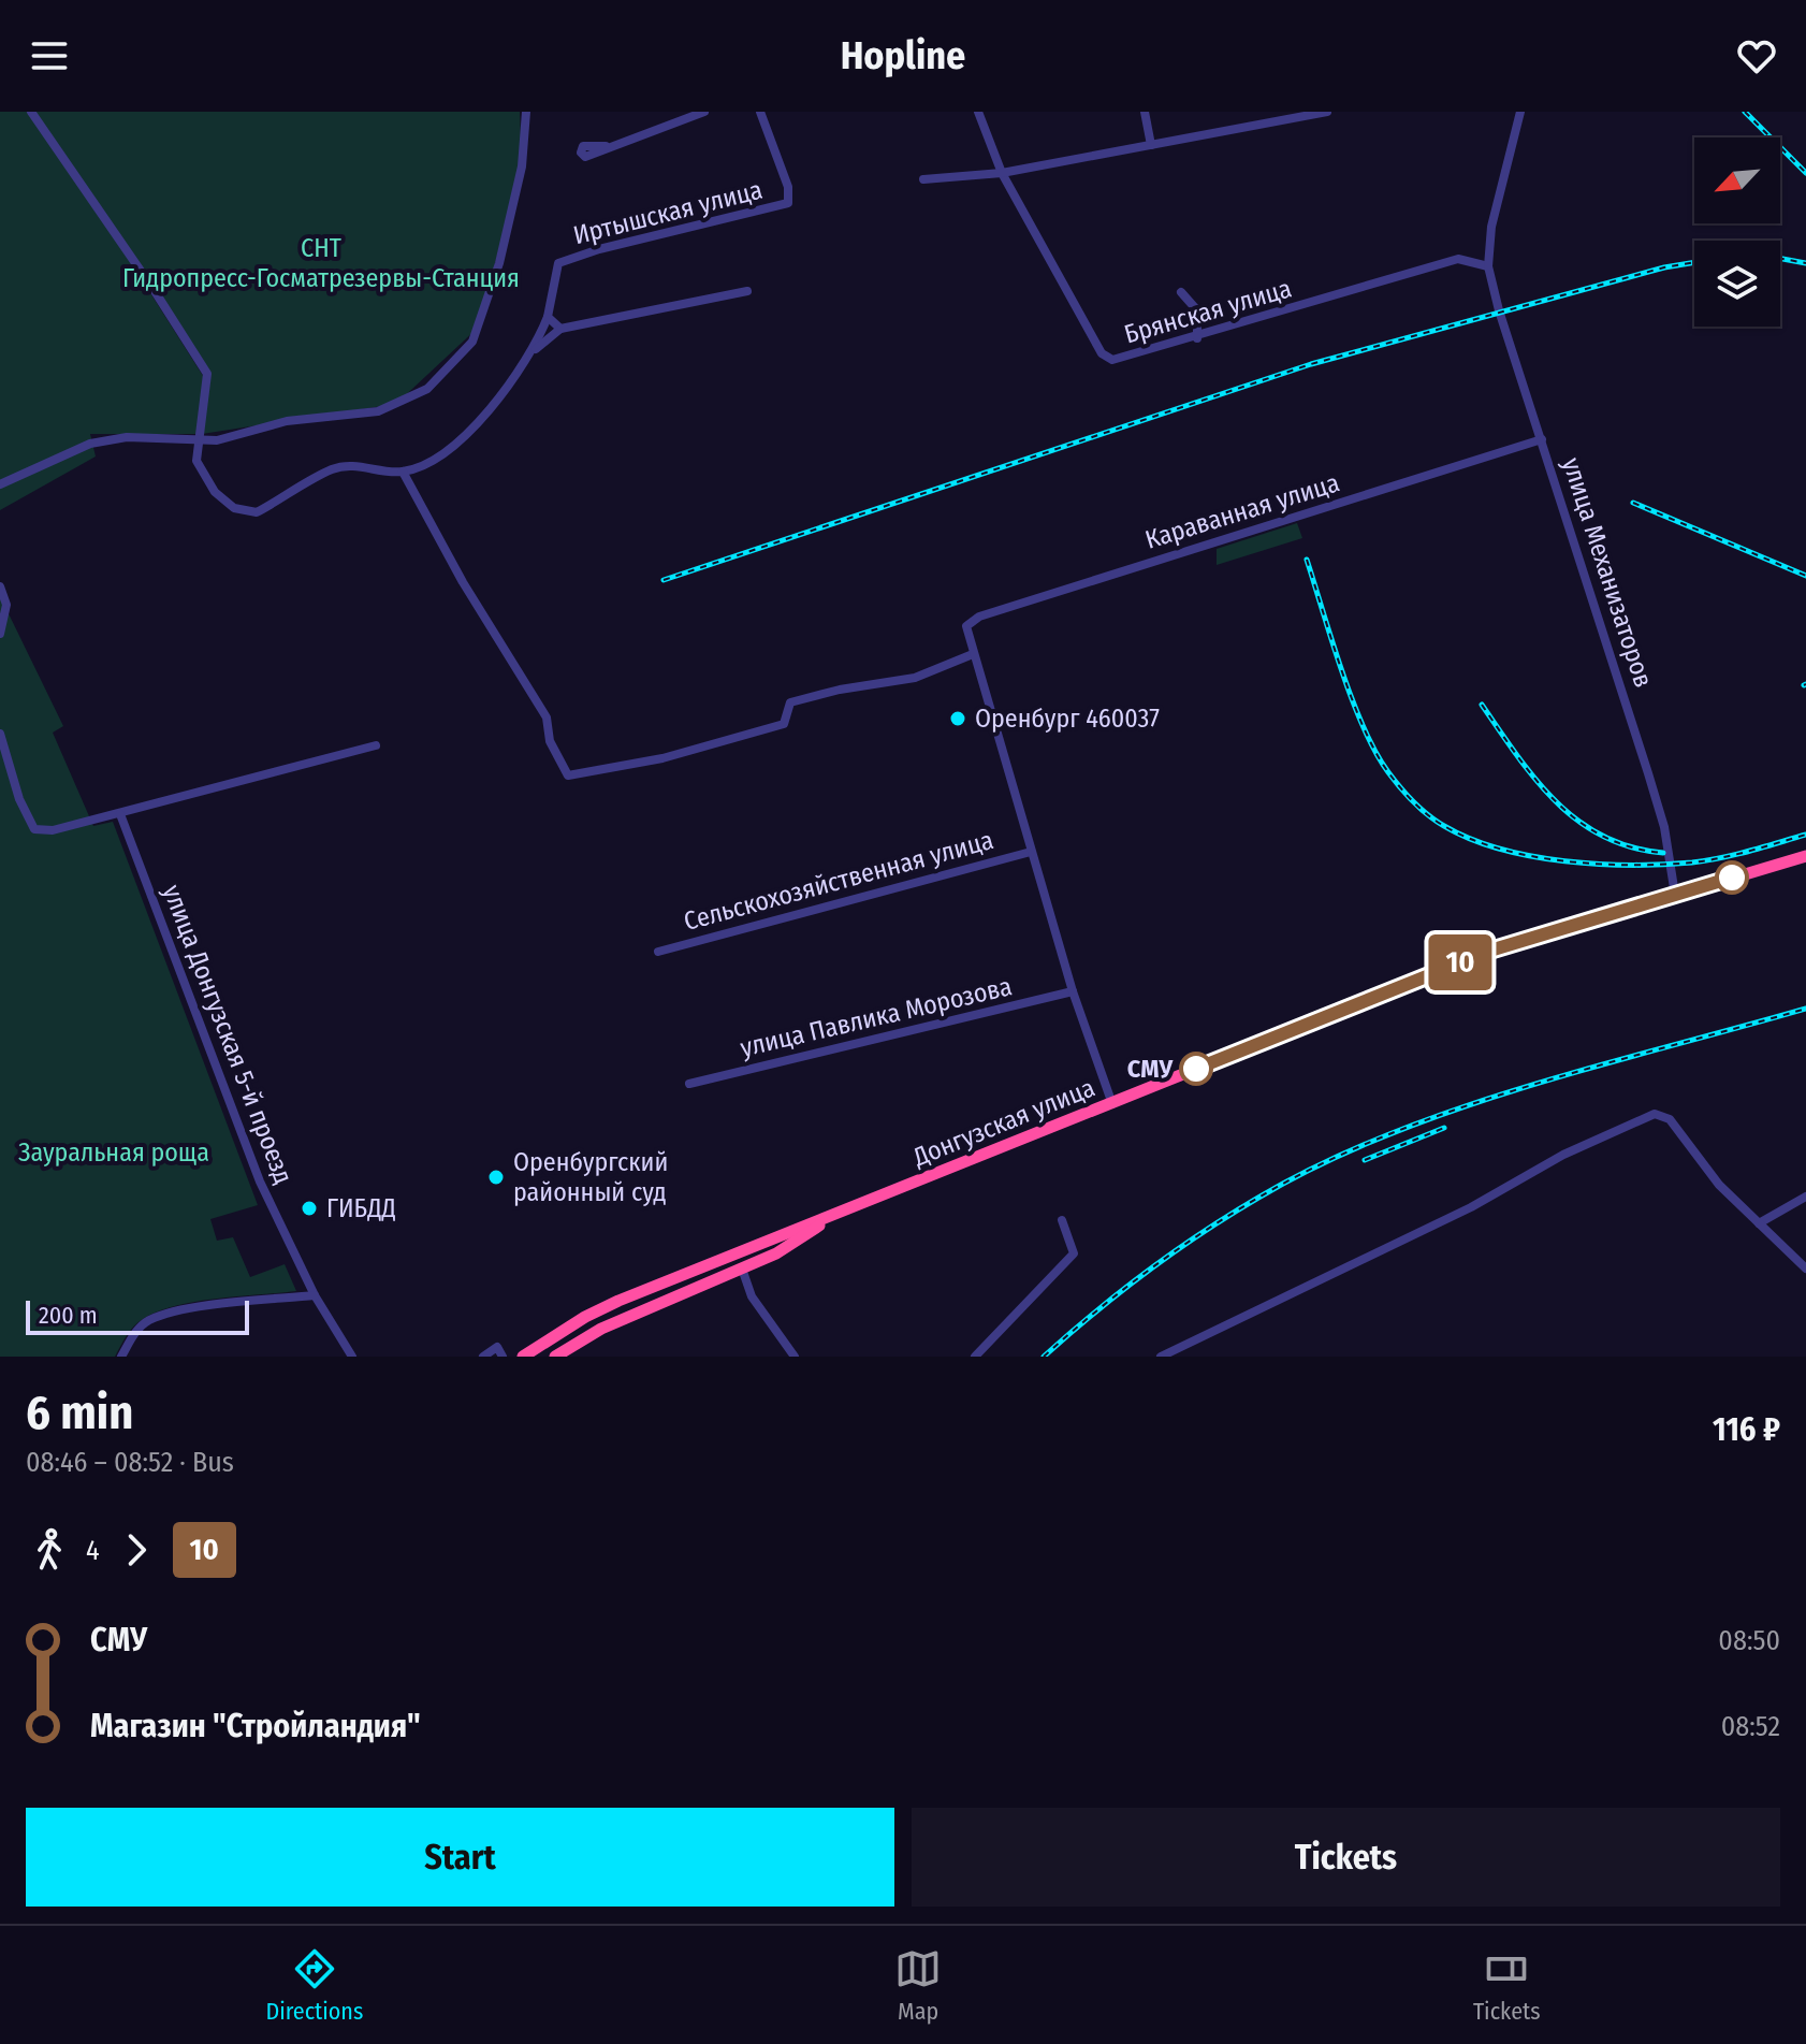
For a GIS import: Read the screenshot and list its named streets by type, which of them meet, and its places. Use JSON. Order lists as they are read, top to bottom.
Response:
{
  "streets": {
    "highway": ["Донгузская улица"],
    "street": [
      "Иртышская улица",
      "Брянская улица",
      "Караванная улица",
      "улица Механизаторов",
      "Сельскохозяйственная улица",
      "улица Павлика Морозова",
      "улица Донгузская 5-й проезд"
    ]
  },
  "crossings": [
    ["Брянская улица", "улица Механизаторов"],
    ["Караванная улица", "улица Механизаторов"],
    ["улица Механизаторов", "Донгузская улица"]
  ],
  "parks": ["СНТ Гидропресс-Госматрезервы-Станция", "Зауральная роща"],
  "places": [
    "Оренбург 460037",
    "СМУ",
    "Оренбургский районный суд",
    "ГИБДД"
  ],
  "lines": ["bus line 10"],
  "scale_bar": "200 m",
  "north": "bottom left",
  "page": {
    "header": "Hopline",
    "on_map": "10",
    "scale": "200 m",
    "heading": ["6 min", "08:46 – 08:52 · Bus", "116 ₽"],
    "legs": ["4", "10"],
    "list": [
      {
        "name": "СМУ",
        "value": "08:50"
      },
      {
        "name": "Магазин \"Стройландия\"",
        "value": "08:52"
      }
    ],
    "buttons": ["Start", "Tickets"],
    "tabs": ["Directions", "Map", "Tickets"]
  }
}
